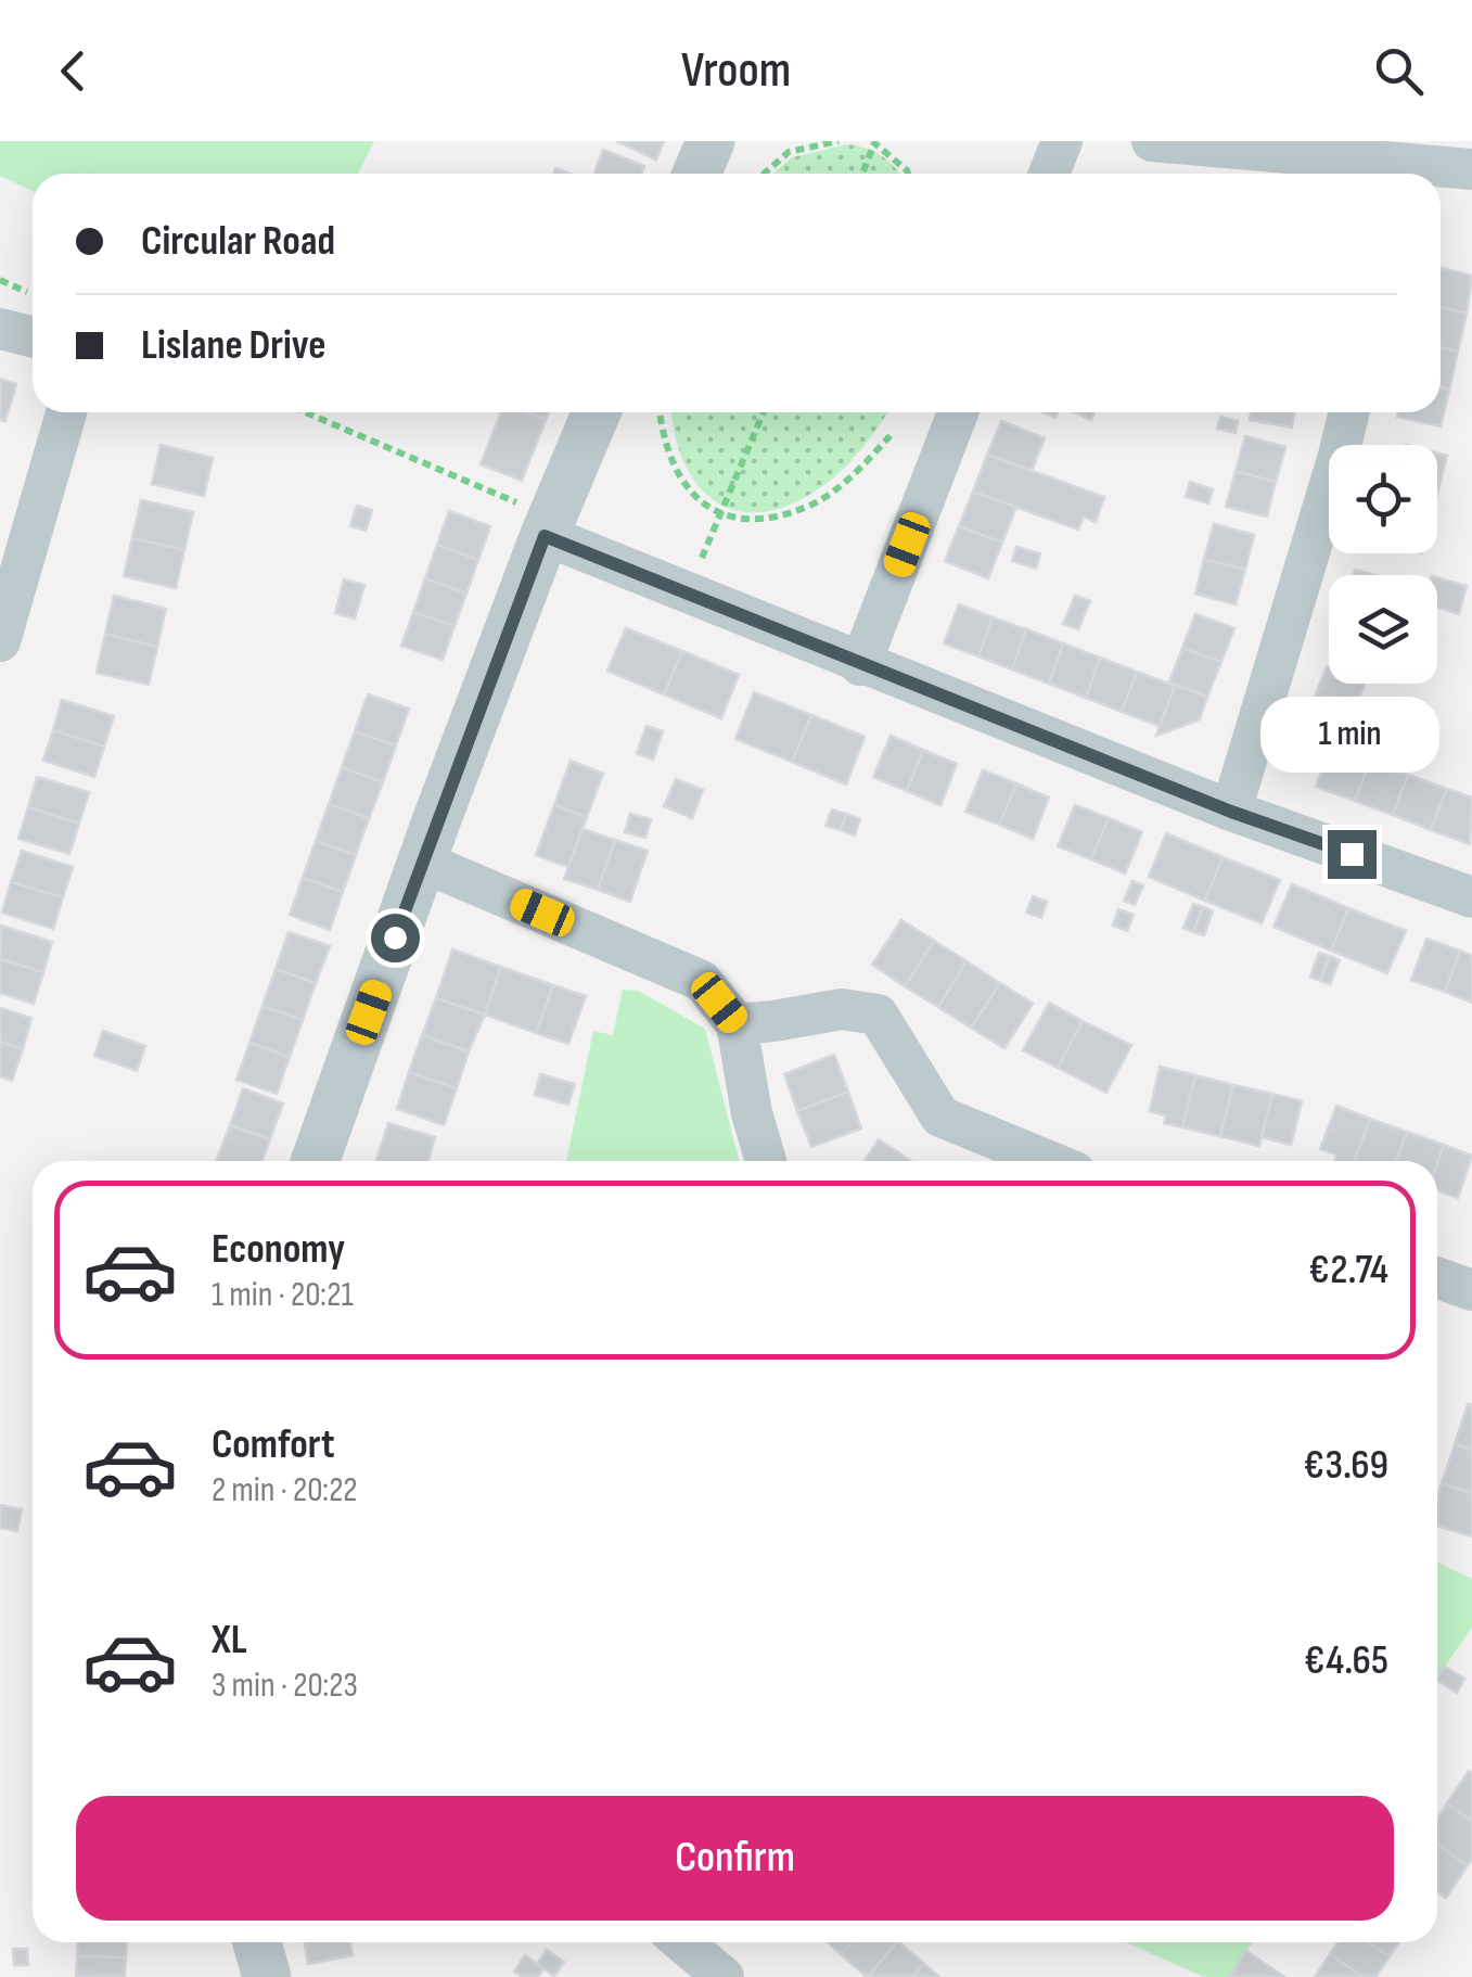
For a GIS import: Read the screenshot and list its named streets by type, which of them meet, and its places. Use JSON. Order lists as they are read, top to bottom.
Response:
{
  "page": {
    "header": "Vroom",
    "banner": ["Circular Road", "Lislane Drive"],
    "bubble": "1 min",
    "list": [
      {
        "name": "Economy",
        "note": "1 min · 20:21",
        "value": "€2.74"
      },
      {
        "name": "Comfort",
        "note": "2 min · 20:22",
        "value": "€3.69"
      },
      {
        "name": "XL",
        "note": "3 min · 20:23",
        "value": "€4.65"
      }
    ],
    "buttons": "Confirm"
  }
}
